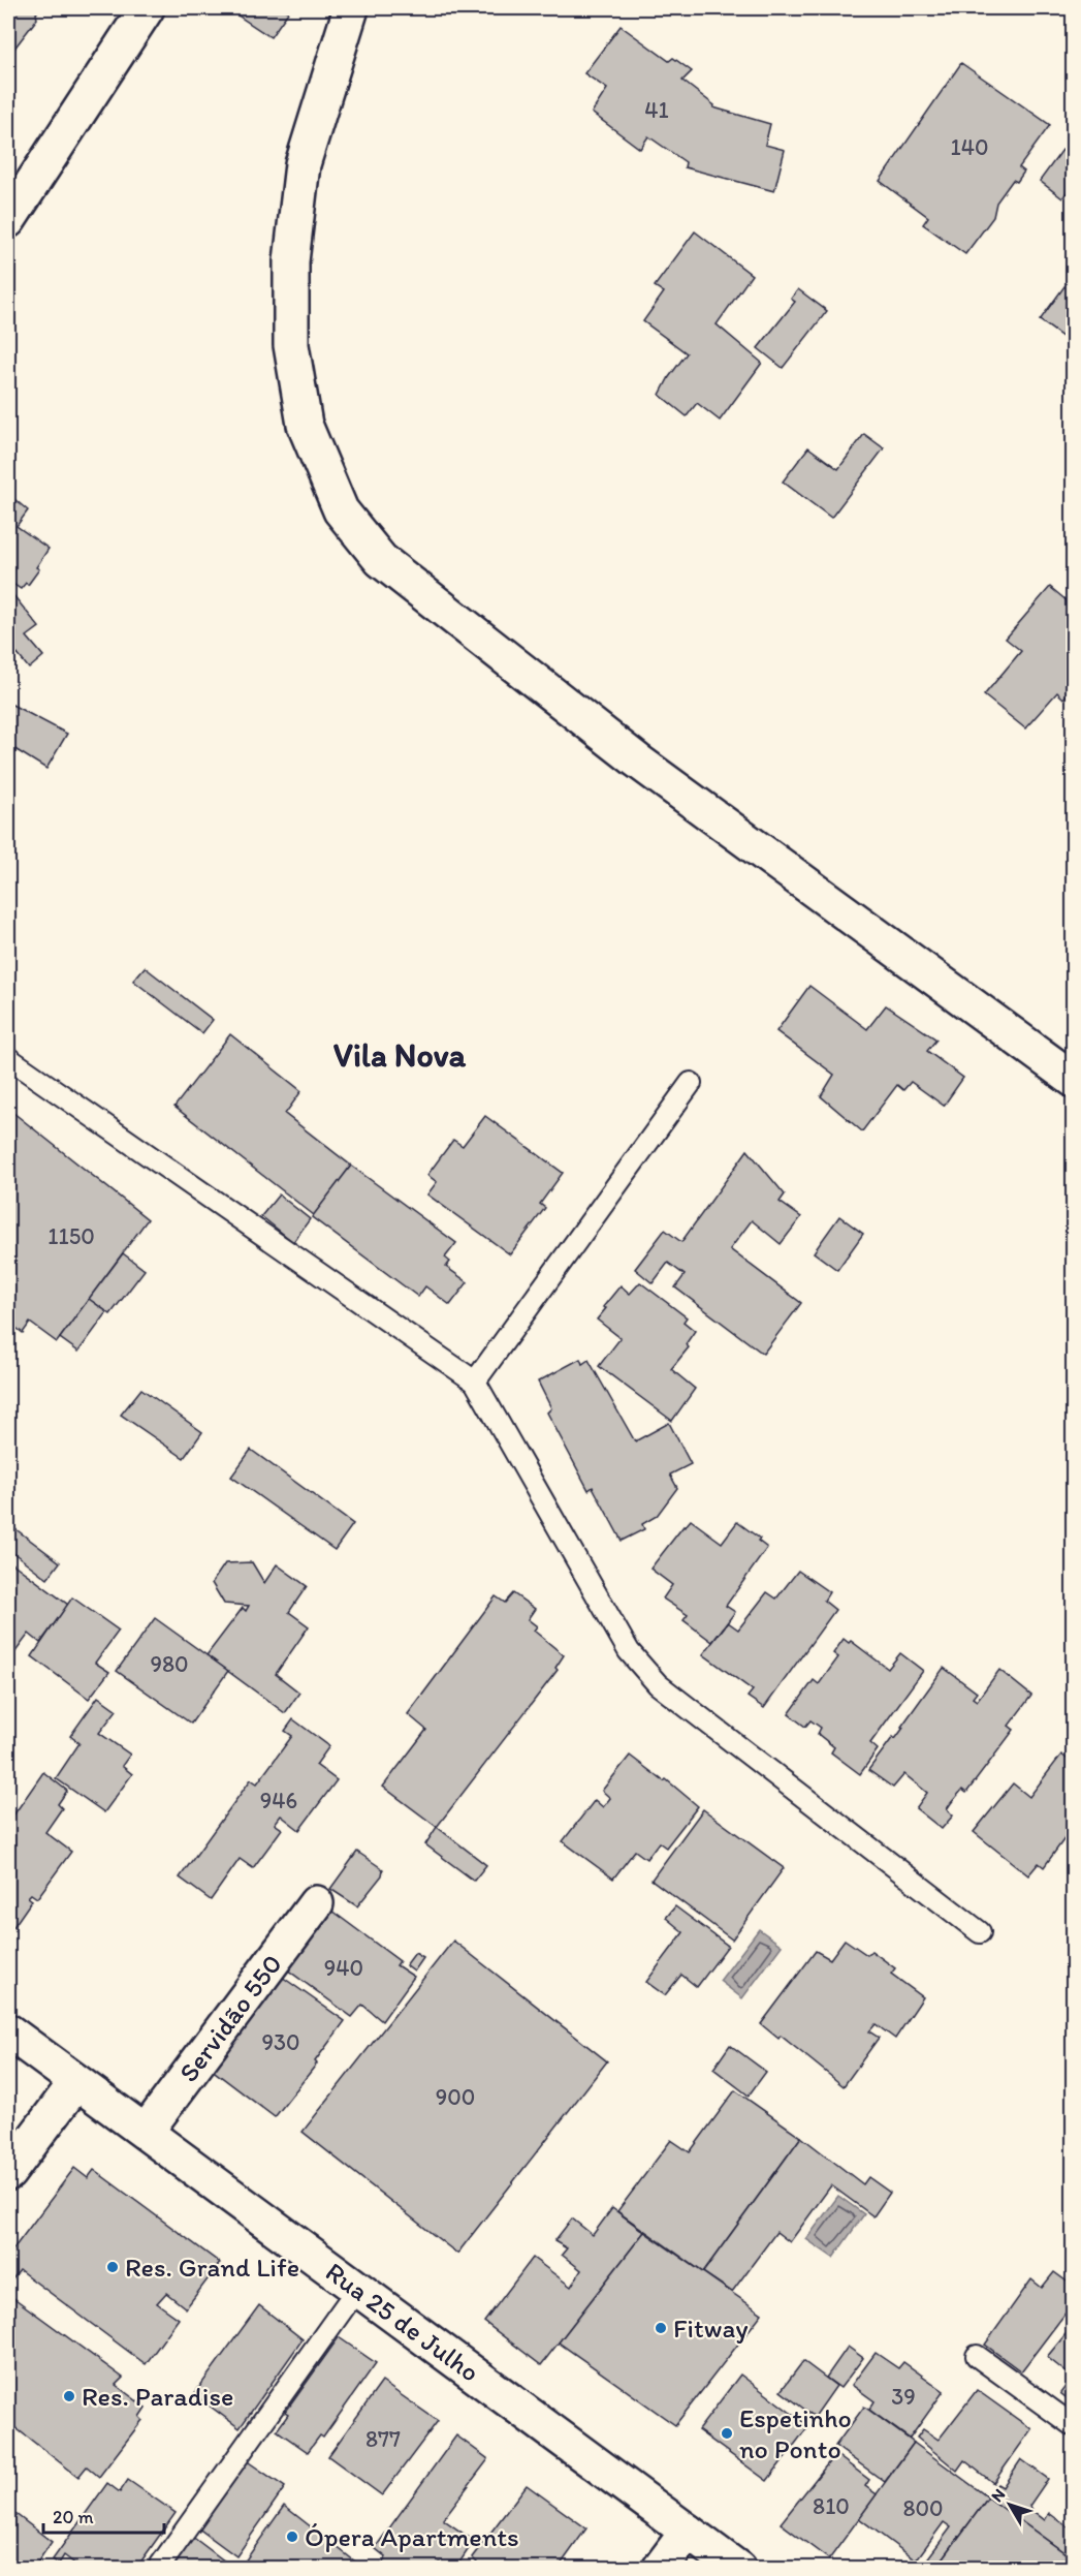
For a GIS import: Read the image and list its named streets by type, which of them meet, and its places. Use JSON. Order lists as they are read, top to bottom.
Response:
{
  "streets": {
    "street": ["Servidão 550", "Rua 25 de Julho"]
  },
  "crossings": [
    ["Servidão 550", "Rua 25 de Julho"]
  ],
  "districts": ["Vila Nova"],
  "places": [
    "Res. Grand Life",
    "Fitway",
    "Res. Paradise",
    "Espetinho no Ponto",
    "Ópera Apartments"
  ],
  "house_numbers": [
    "41",
    "140",
    "1150",
    "980",
    "946",
    "940",
    "930",
    "900",
    "39",
    "877",
    "810",
    "800"
  ],
  "scale_bar": "20 m",
  "north": "top left"
}
